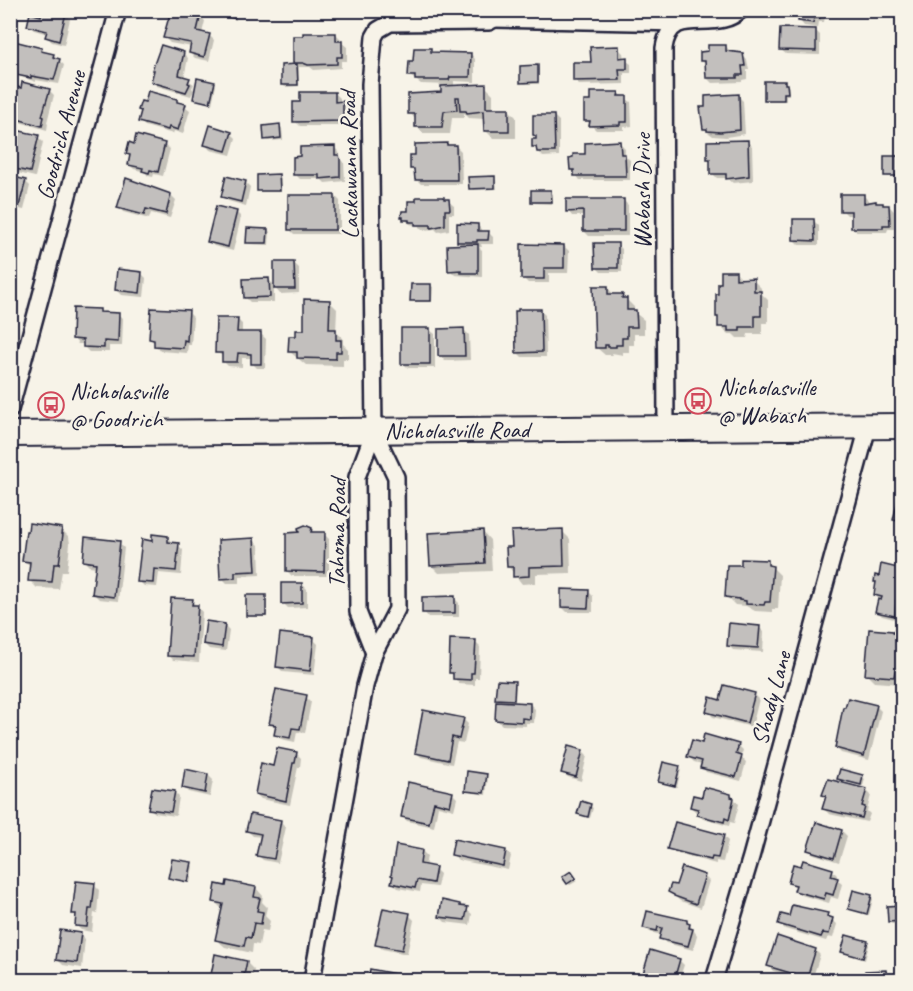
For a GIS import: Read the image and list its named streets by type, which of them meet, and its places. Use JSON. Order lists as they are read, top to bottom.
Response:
{
  "streets": {
    "main road": ["Nicholasville Road"],
    "street": [
      "Goodrich Avenue",
      "Lackawanna Road",
      "Wabash Drive",
      "Tahoma Road",
      "Shady Lane"
    ]
  },
  "crossings": [
    ["Lackawanna Road", "Nicholasville Road"],
    ["Lackawanna Road", "Tahoma Road"],
    ["Wabash Drive", "Nicholasville Road"],
    ["Nicholasville Road", "Tahoma Road"],
    ["Nicholasville Road", "Shady Lane"]
  ],
  "places": {
    "bus stop": ["Nicholasville @ Wabash", "Nicholasville @ Goodrich"]
  }
}
